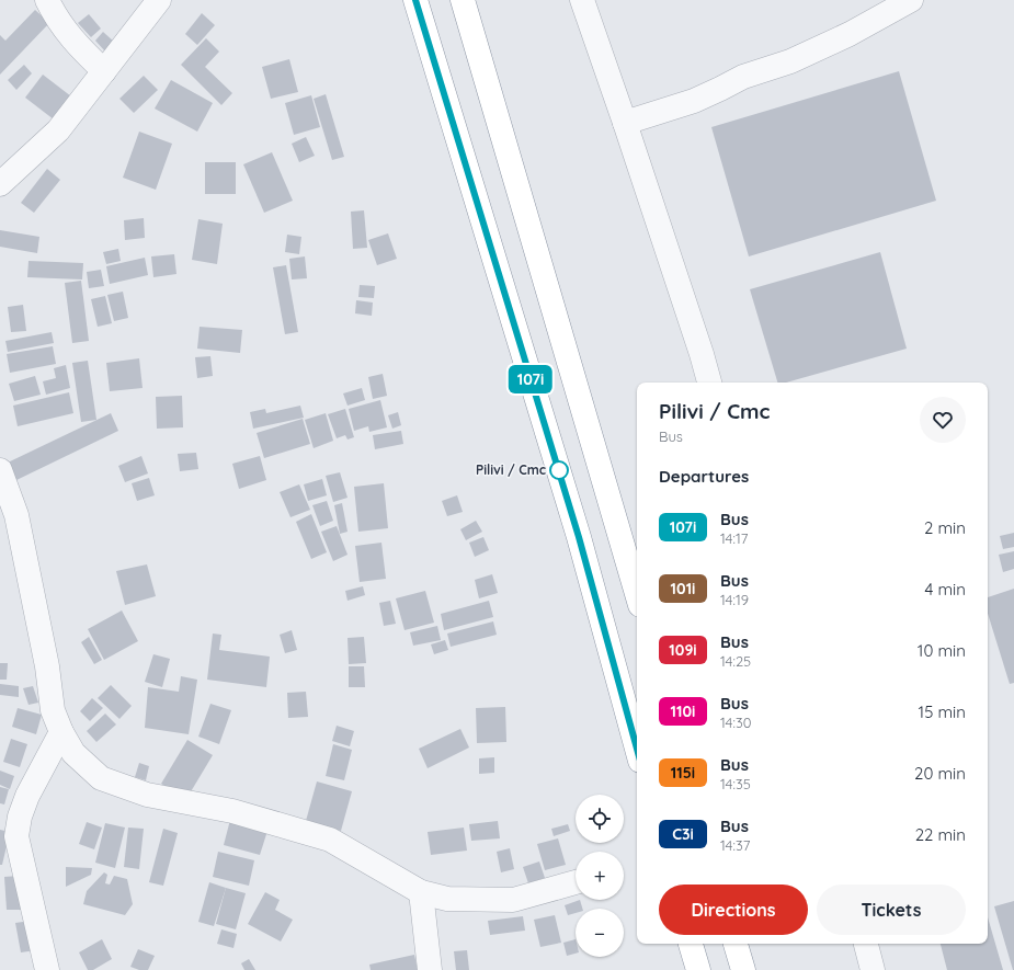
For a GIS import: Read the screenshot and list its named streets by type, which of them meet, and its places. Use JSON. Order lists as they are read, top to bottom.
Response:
{
  "places": ["Pilivi / Cmc"],
  "lines": ["bus line 107i"],
  "page": {
    "on_map": "107i",
    "heading": [
      ["Pilivi / Cmc", "Bus"],
      "Departures"
    ],
    "list": [
      {
        "mark": "107i",
        "name": "Bus",
        "note": "14:17",
        "value": "2 min"
      },
      {
        "mark": "101i",
        "name": "Bus",
        "note": "14:19",
        "value": "4 min"
      },
      {
        "mark": "109i",
        "name": "Bus",
        "note": "14:25",
        "value": "10 min"
      },
      {
        "mark": "110i",
        "name": "Bus",
        "note": "14:30",
        "value": "15 min"
      },
      {
        "mark": "115i",
        "name": "Bus",
        "note": "14:35",
        "value": "20 min"
      },
      {
        "mark": "C3i",
        "name": "Bus",
        "note": "14:37",
        "value": "22 min"
      }
    ],
    "map_buttons": ["+", "−"],
    "buttons": ["Directions", "Tickets"]
  }
}
